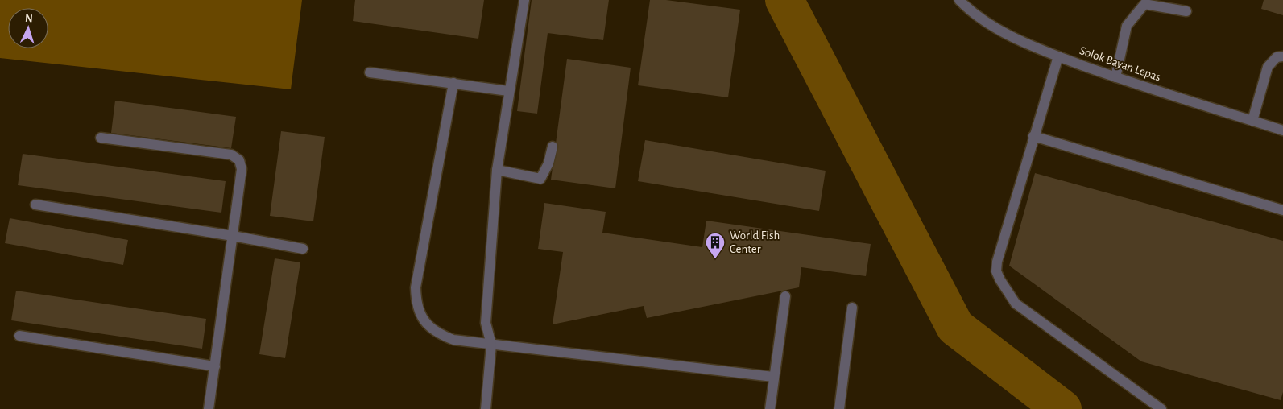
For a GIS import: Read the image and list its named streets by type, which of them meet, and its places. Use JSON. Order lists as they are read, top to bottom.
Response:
{
  "streets": {
    "street": ["Solok Bayan Lepas"]
  },
  "places": {
    "building": ["World Fish Center"]
  },
  "north": "top"
}
